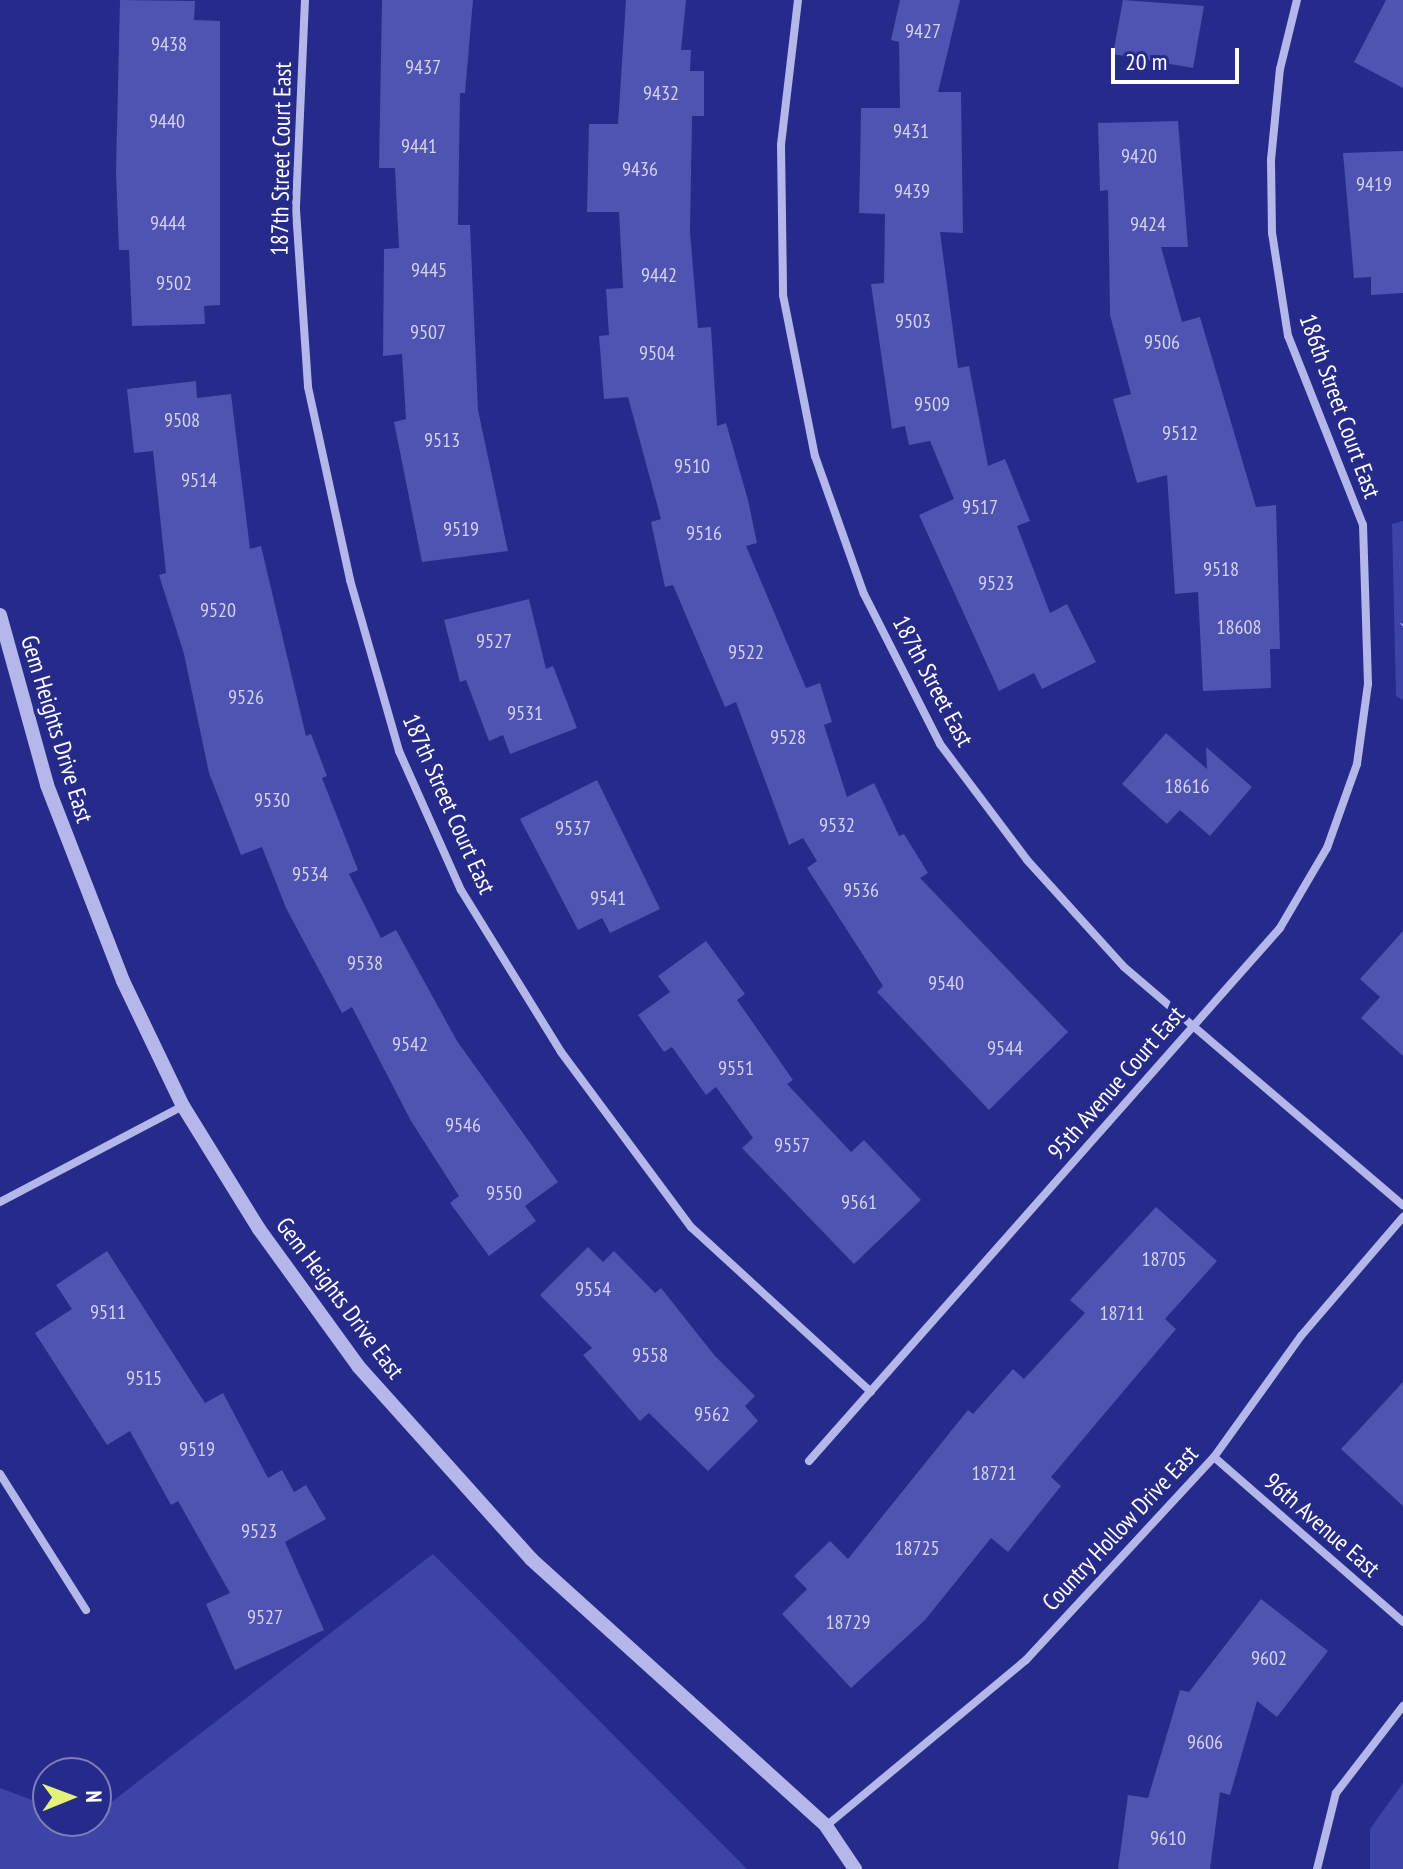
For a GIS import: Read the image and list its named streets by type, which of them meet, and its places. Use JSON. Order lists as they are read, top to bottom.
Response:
{
  "streets": {
    "street": [
      "187th Street Court East",
      "186th Street Court East",
      "187th Street East",
      "Gem Heights Drive East",
      "95th Avenue Court East",
      "96th Avenue East",
      "Country Hollow Drive East"
    ]
  },
  "crossings": [
    ["187th Street Court East", "95th Avenue Court East"],
    ["186th Street Court East", "95th Avenue Court East"],
    ["187th Street East", "95th Avenue Court East"],
    ["Gem Heights Drive East", "Country Hollow Drive East"],
    ["96th Avenue East", "Country Hollow Drive East"]
  ],
  "house_numbers": [
    "9427",
    "9438",
    "9437",
    "9432",
    "9440",
    "9431",
    "9441",
    "9420",
    "9436",
    "9419",
    "9439",
    "9444",
    "9424",
    "9445",
    "9442",
    "9502",
    "9503",
    "9507",
    "9506",
    "9504",
    "9509",
    "9508",
    "9512",
    "9513",
    "9510",
    "9514",
    "9517",
    "9519",
    "9516",
    "9518",
    "9523",
    "9520",
    "18608",
    "9527",
    "9522",
    "9526",
    "9531",
    "9528",
    "18616",
    "9530",
    "9532",
    "9537",
    "9534",
    "9536",
    "9541",
    "9538",
    "9540",
    "9542",
    "9544",
    "9551",
    "9546",
    "9557",
    "9550",
    "9561",
    "18705",
    "9554",
    "9511",
    "18711",
    "9558",
    "9515",
    "9562",
    "9519",
    "18721",
    "9523",
    "18725",
    "9527",
    "18729",
    "9602",
    "9606",
    "9610"
  ],
  "scale_bar": "20 m",
  "north": "right"
}
